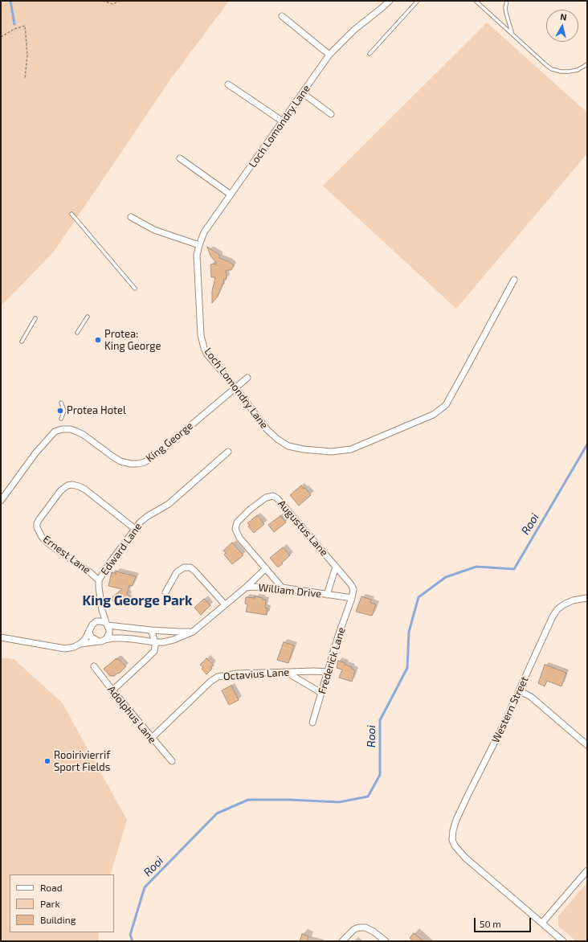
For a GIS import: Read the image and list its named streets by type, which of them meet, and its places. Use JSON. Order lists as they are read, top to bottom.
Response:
{
  "streets": {
    "street": [
      "Loch Lomondry Lane",
      "King George",
      "Augustus Lane",
      "Edward Lane",
      "Ernest Lane",
      "William Drive",
      "Frederick Lane",
      "Octavius Lane",
      "Western Street",
      "Adolphus Lane"
    ]
  },
  "crossings": [
    ["Loch Lomondry Lane", "King George"],
    ["Augustus Lane", "William Drive"],
    ["Augustus Lane", "Frederick Lane"],
    ["Edward Lane", "Ernest Lane"],
    ["Edward Lane", "William Drive"],
    ["William Drive", "Frederick Lane"],
    ["Frederick Lane", "Octavius Lane"],
    ["Octavius Lane", "Adolphus Lane"]
  ],
  "districts": ["King George Park"],
  "water": ["Rooi"],
  "places": ["Protea: King George", "Protea Hotel", "Rooirivierrif Sport Fields"],
  "legend": ["Road", "Park", "Building"],
  "scale_bar": "50 m",
  "north": "top"
}
